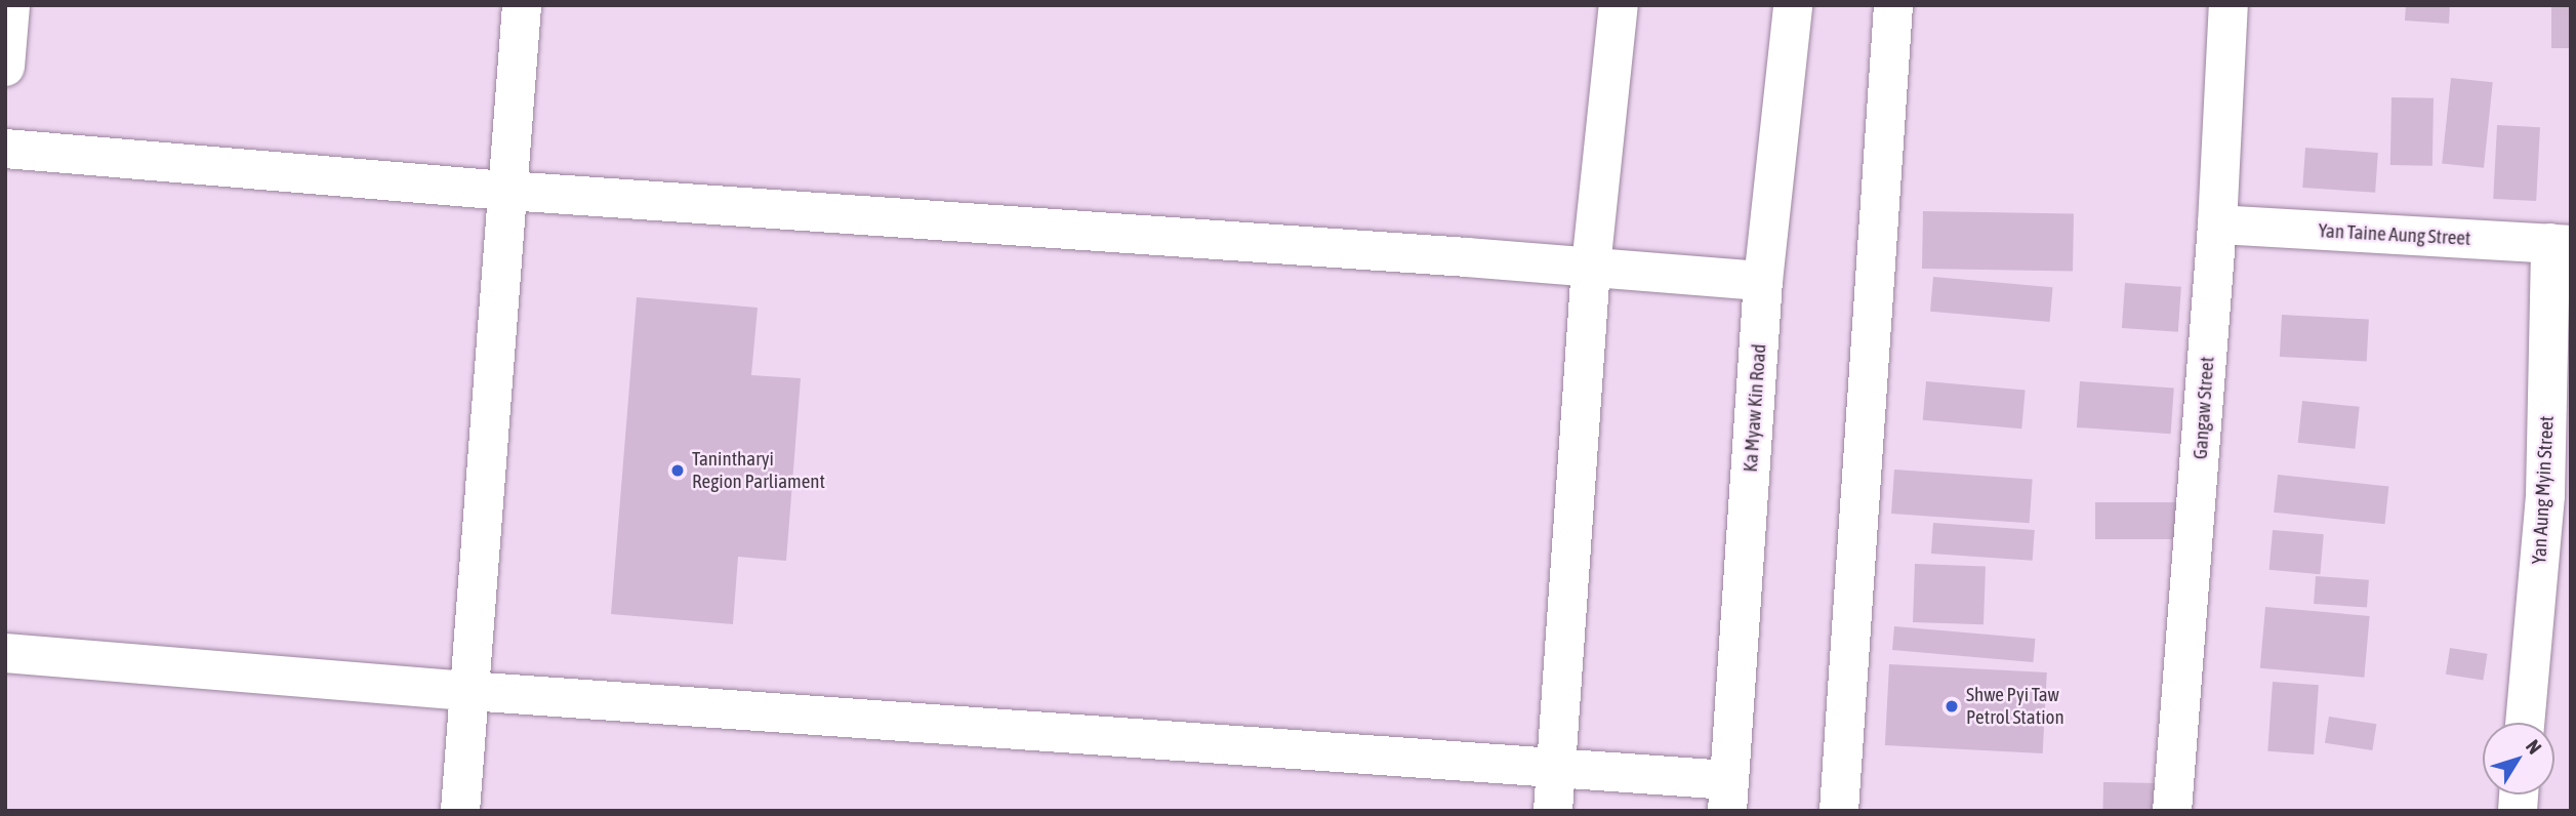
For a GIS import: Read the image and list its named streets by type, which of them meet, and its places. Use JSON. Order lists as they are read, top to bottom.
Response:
{
  "streets": {
    "street": [
      "Yan Taine Aung Street",
      "Ka Myaw Kin Road",
      "Gangaw Street",
      "Yan Aung Myin Street"
    ]
  },
  "crossings": [
    ["Yan Taine Aung Street", "Gangaw Street"],
    ["Yan Taine Aung Street", "Yan Aung Myin Street"]
  ],
  "places": ["Tanintharyi Region Parliament", "Shwe Pyi Taw Petrol Station"],
  "north": "top right"
}
